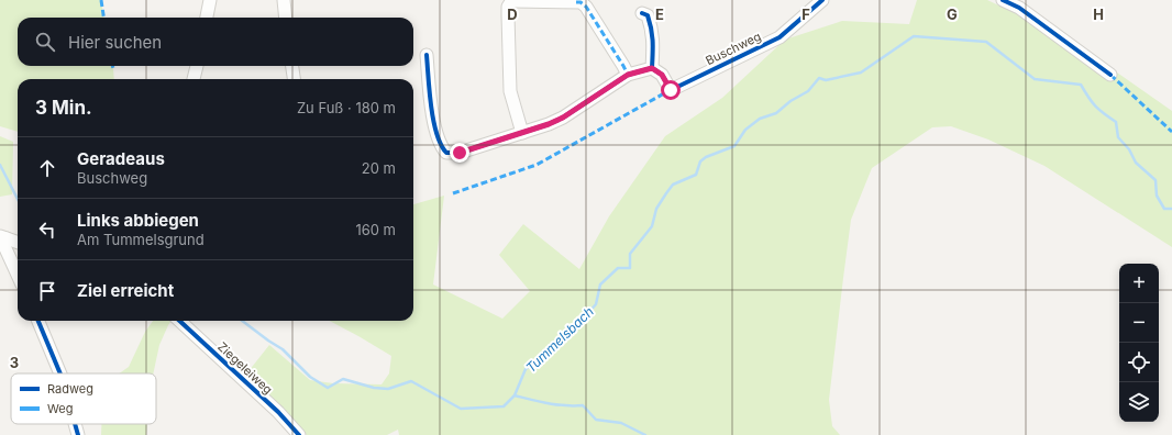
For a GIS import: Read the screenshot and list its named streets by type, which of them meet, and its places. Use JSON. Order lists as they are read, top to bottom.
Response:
{
  "streets": {
    "street": ["Buschweg", "Ziegeleiweg"]
  },
  "water": ["Tummelsbach"],
  "legend": ["Radweg", "Weg"],
  "page": {
    "search": "Hier suchen",
    "heading": ["3 Min.", "Zu Fuß · 180 m"],
    "list": [
      ["Geradeaus", "Buschweg", "20 m"],
      ["Links abbiegen", "Am Tummelsgrund", "160 m"],
      "Ziel erreicht"
    ],
    "map_buttons": ["+", "−"]
  },
  "grid": {
    "columns": [
      "D",
      "E",
      "F",
      "G",
      "H"
    ],
    "rows": ["3"]
  }
}
